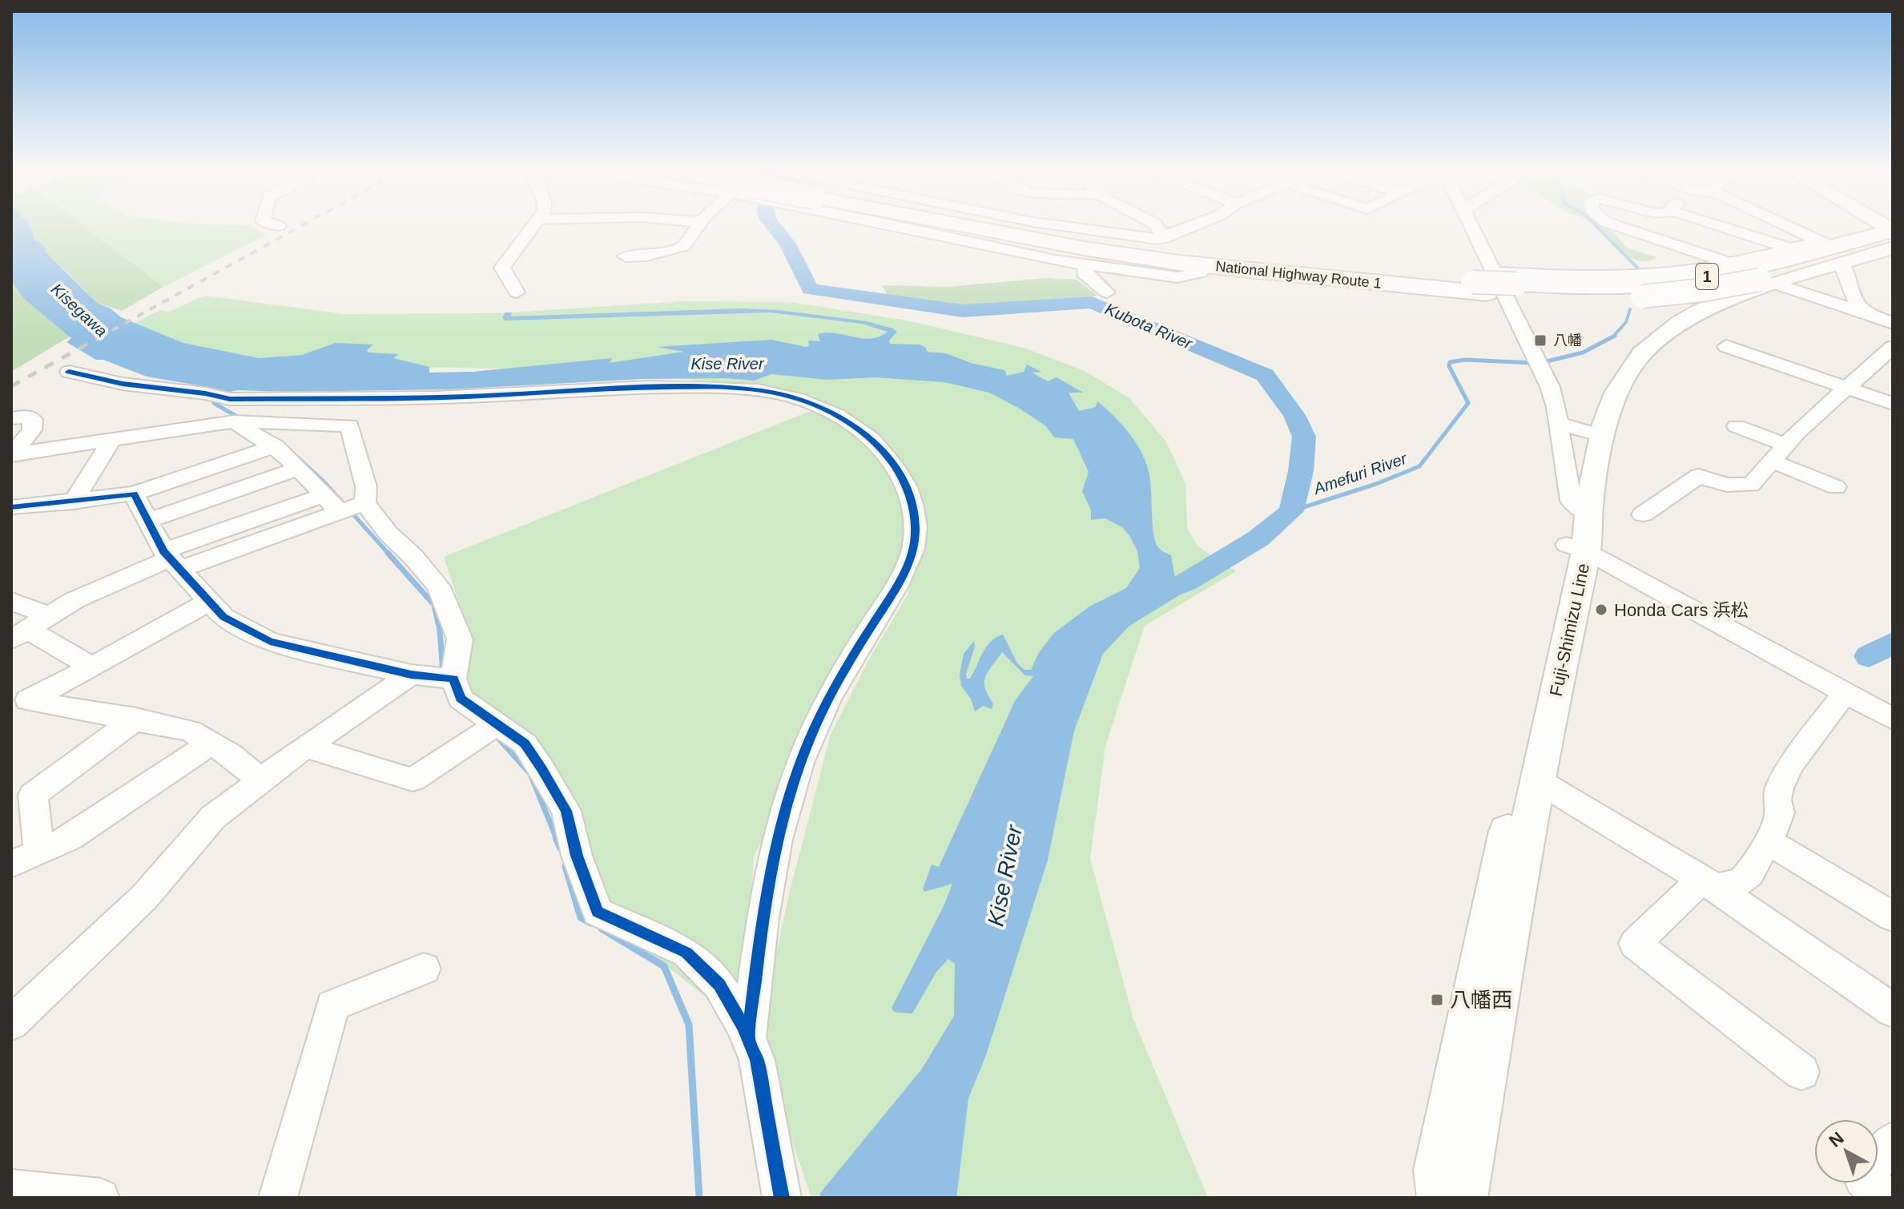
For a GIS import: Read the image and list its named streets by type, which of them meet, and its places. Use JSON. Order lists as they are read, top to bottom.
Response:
{
  "streets": {
    "highway": ["National Highway Route 1", "1"],
    "main road": ["Fuji-Shimizu Line"]
  },
  "crossings": [
    ["National Highway Route 1", "Fuji-Shimizu Line"]
  ],
  "water": [
    "Kisegawa",
    "Kubota River",
    "Kise River",
    "Amefuri River"
  ],
  "places": {
    "transit": ["八幡", "八幡西"],
    "other": ["Honda Cars 浜松"]
  },
  "north": "top left"
}
